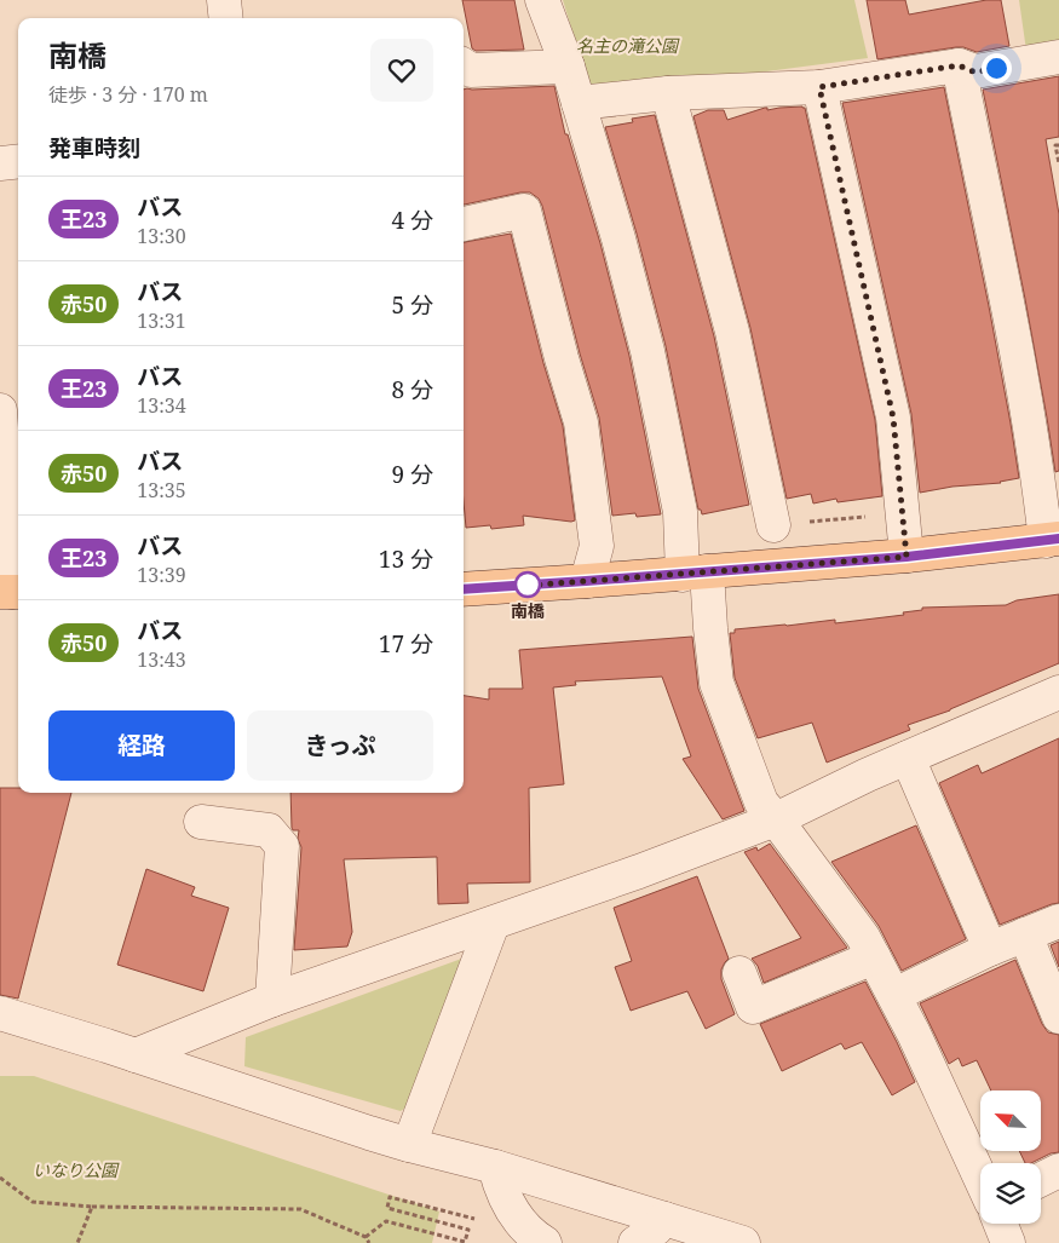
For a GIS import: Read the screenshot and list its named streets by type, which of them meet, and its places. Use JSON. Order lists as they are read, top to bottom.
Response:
{
  "parks": ["名主の滝公園", "いなり公園"],
  "places": ["南橋"],
  "lines": ["bus line 王23"],
  "north": "top left",
  "page": {
    "heading": [
      ["南橋", "徒歩 · 3 分 · 170 m"],
      "発車時刻"
    ],
    "list": [
      {
        "mark": "王23",
        "name": "バス",
        "note": "13:30",
        "value": "4 分"
      },
      {
        "mark": "赤50",
        "name": "バス",
        "note": "13:31",
        "value": "5 分"
      },
      {
        "mark": "王23",
        "name": "バス",
        "note": "13:34",
        "value": "8 分"
      },
      {
        "mark": "赤50",
        "name": "バス",
        "note": "13:35",
        "value": "9 分"
      },
      {
        "mark": "王23",
        "name": "バス",
        "note": "13:39",
        "value": "13 分"
      },
      {
        "mark": "赤50",
        "name": "バス",
        "note": "13:43",
        "value": "17 分"
      }
    ],
    "buttons": ["経路", "きっぷ"]
  }
}
